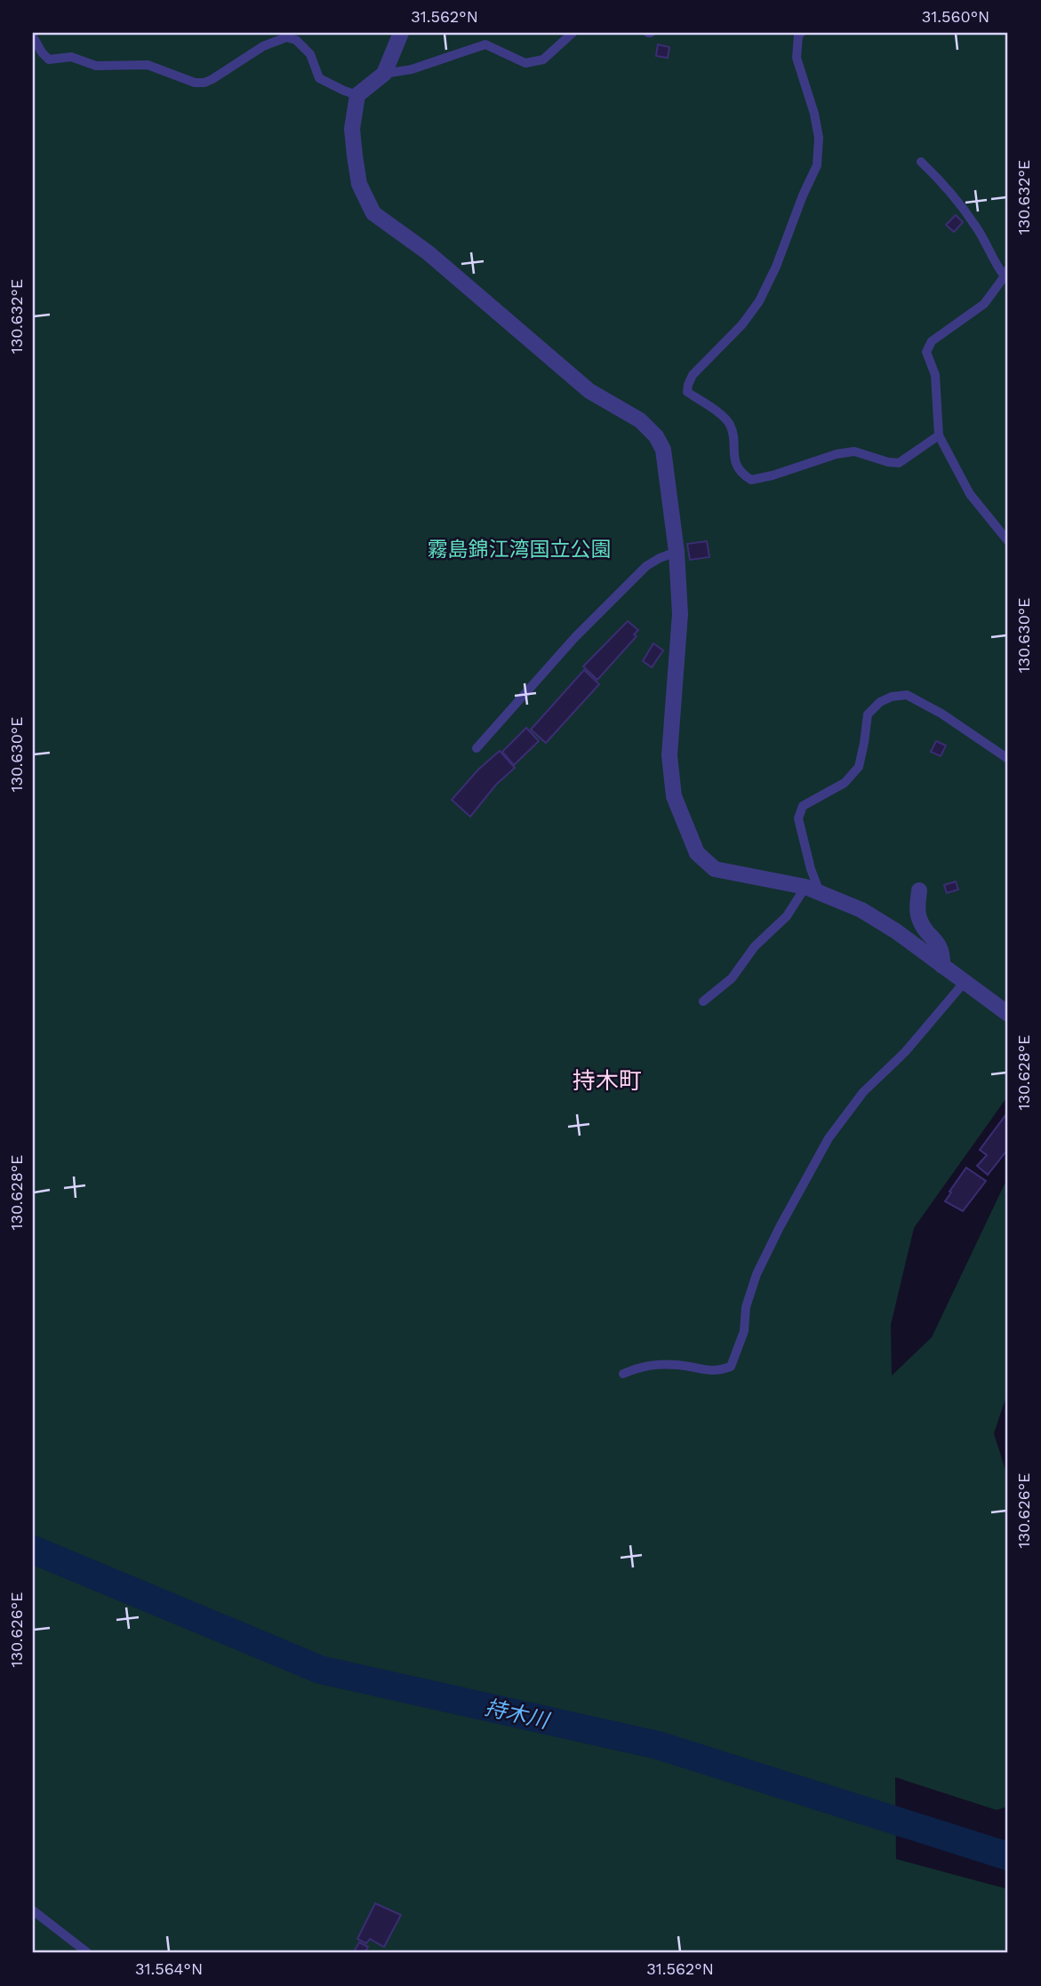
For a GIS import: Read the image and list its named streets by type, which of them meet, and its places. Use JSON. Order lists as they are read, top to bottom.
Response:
{
  "districts": ["持木町"],
  "water": ["持木川"],
  "parks": ["霧島錦江湾国立公園"],
  "coordinates": [
    "31.562°N",
    "31.560°N",
    "130.632°E",
    "130.630°E",
    "130.628°E",
    "130.626°E",
    "31.564°N"
  ]
}
